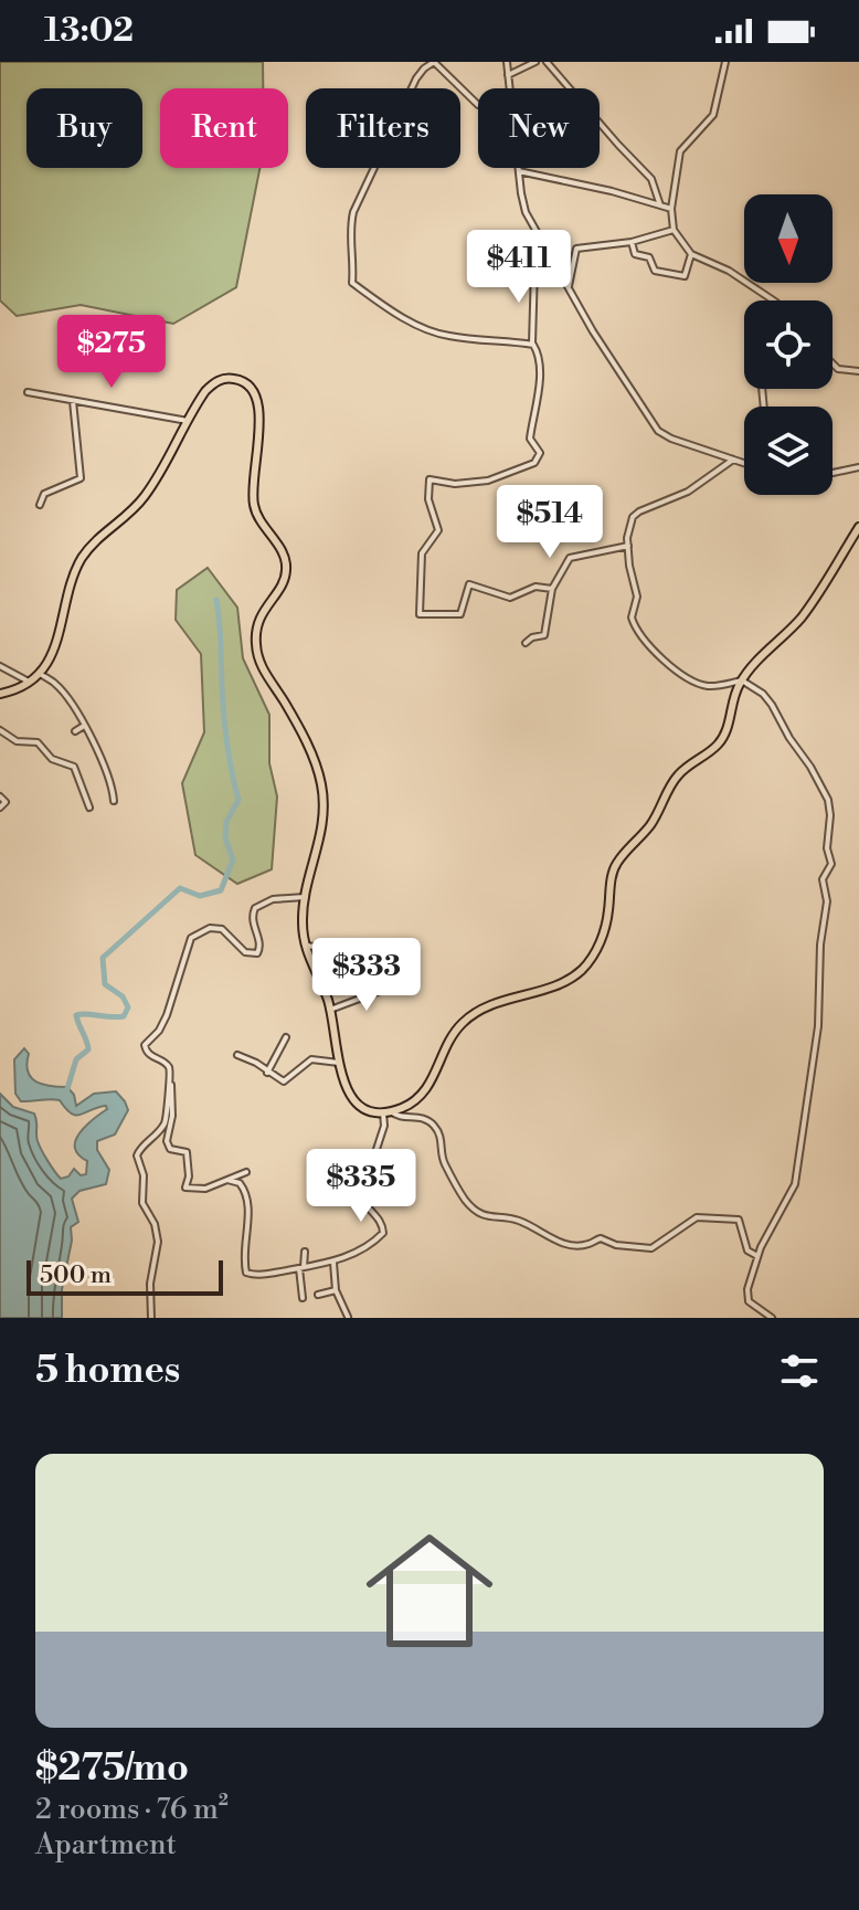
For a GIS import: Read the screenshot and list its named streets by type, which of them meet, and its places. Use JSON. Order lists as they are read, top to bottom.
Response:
{
  "scale_bar": "500 m",
  "north": "bottom",
  "page": {
    "status": "13:02",
    "chip": [
      "Buy",
      "Rent",
      "Filters",
      "New"
    ],
    "price": [
      "$411",
      "$275",
      "$514",
      "$333",
      "$335"
    ],
    "scale": "500 m",
    "heading": "5 homes",
    "list": [
      {
        "name": "$275/mo",
        "note": "2 rooms · 76 m² · Apartment"
      }
    ]
  }
}
